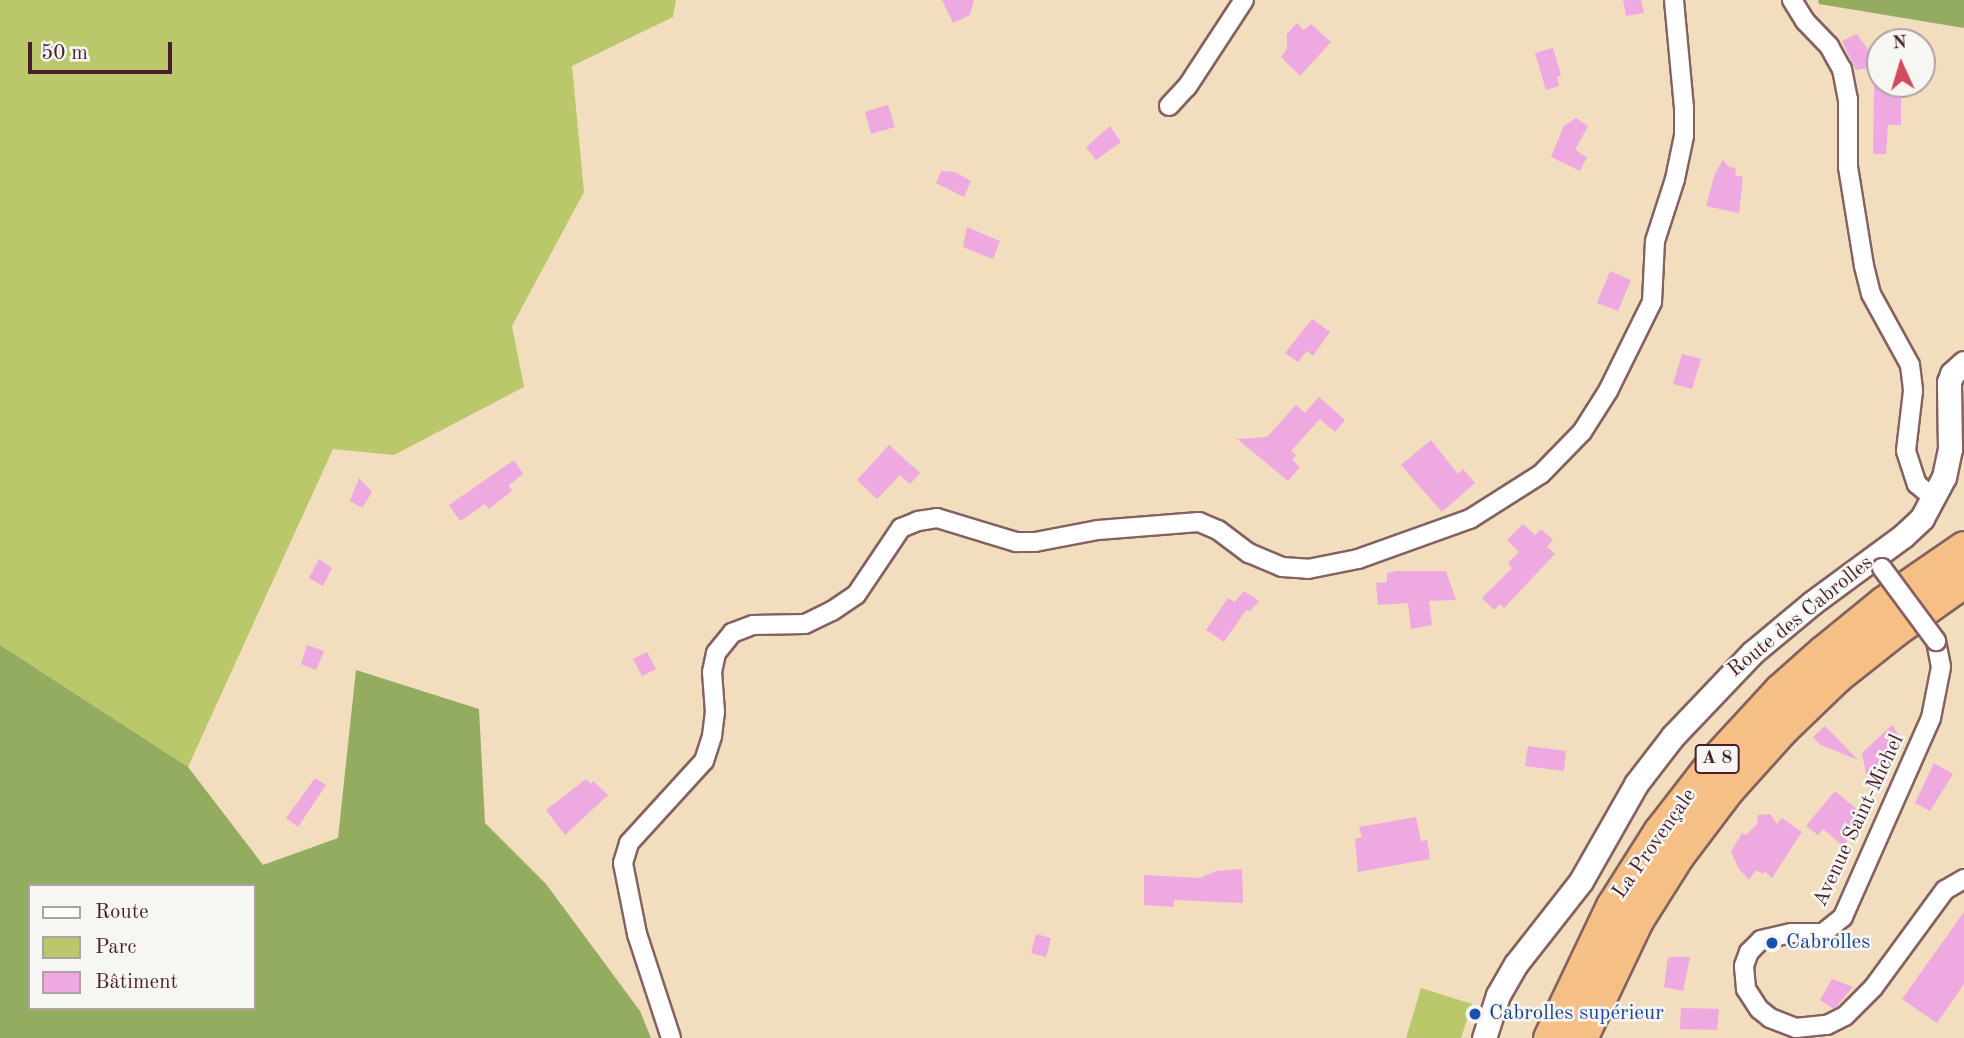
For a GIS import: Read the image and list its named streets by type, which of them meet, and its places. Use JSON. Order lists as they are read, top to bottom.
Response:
{
  "streets": {
    "highway": ["A 8", "La Provençale"],
    "street": ["Route des Cabrolles", "Avenue Saint-Michel"]
  },
  "crossings": [
    ["Route des Cabrolles", "Avenue Saint-Michel"]
  ],
  "places": ["Cabrolles", "Cabrolles supérieur"],
  "legend": ["Route", "Parc", "Bâtiment"],
  "scale_bar": "50 m",
  "north": "top"
}
